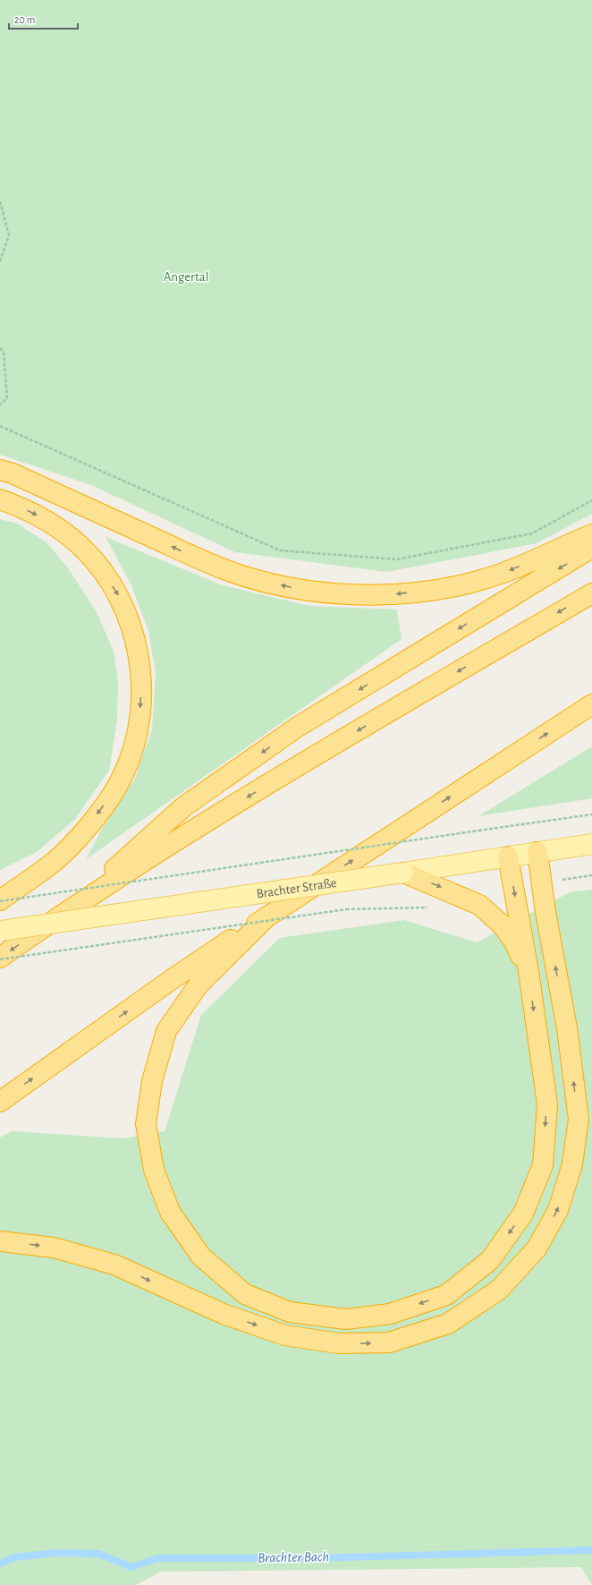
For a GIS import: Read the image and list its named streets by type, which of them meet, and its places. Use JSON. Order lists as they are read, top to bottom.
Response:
{
  "streets": {
    "main road": ["Brachter Straße"]
  },
  "water": ["Brachter Bach"],
  "parks": ["Angertal"],
  "scale_bar": "20 m"
}
